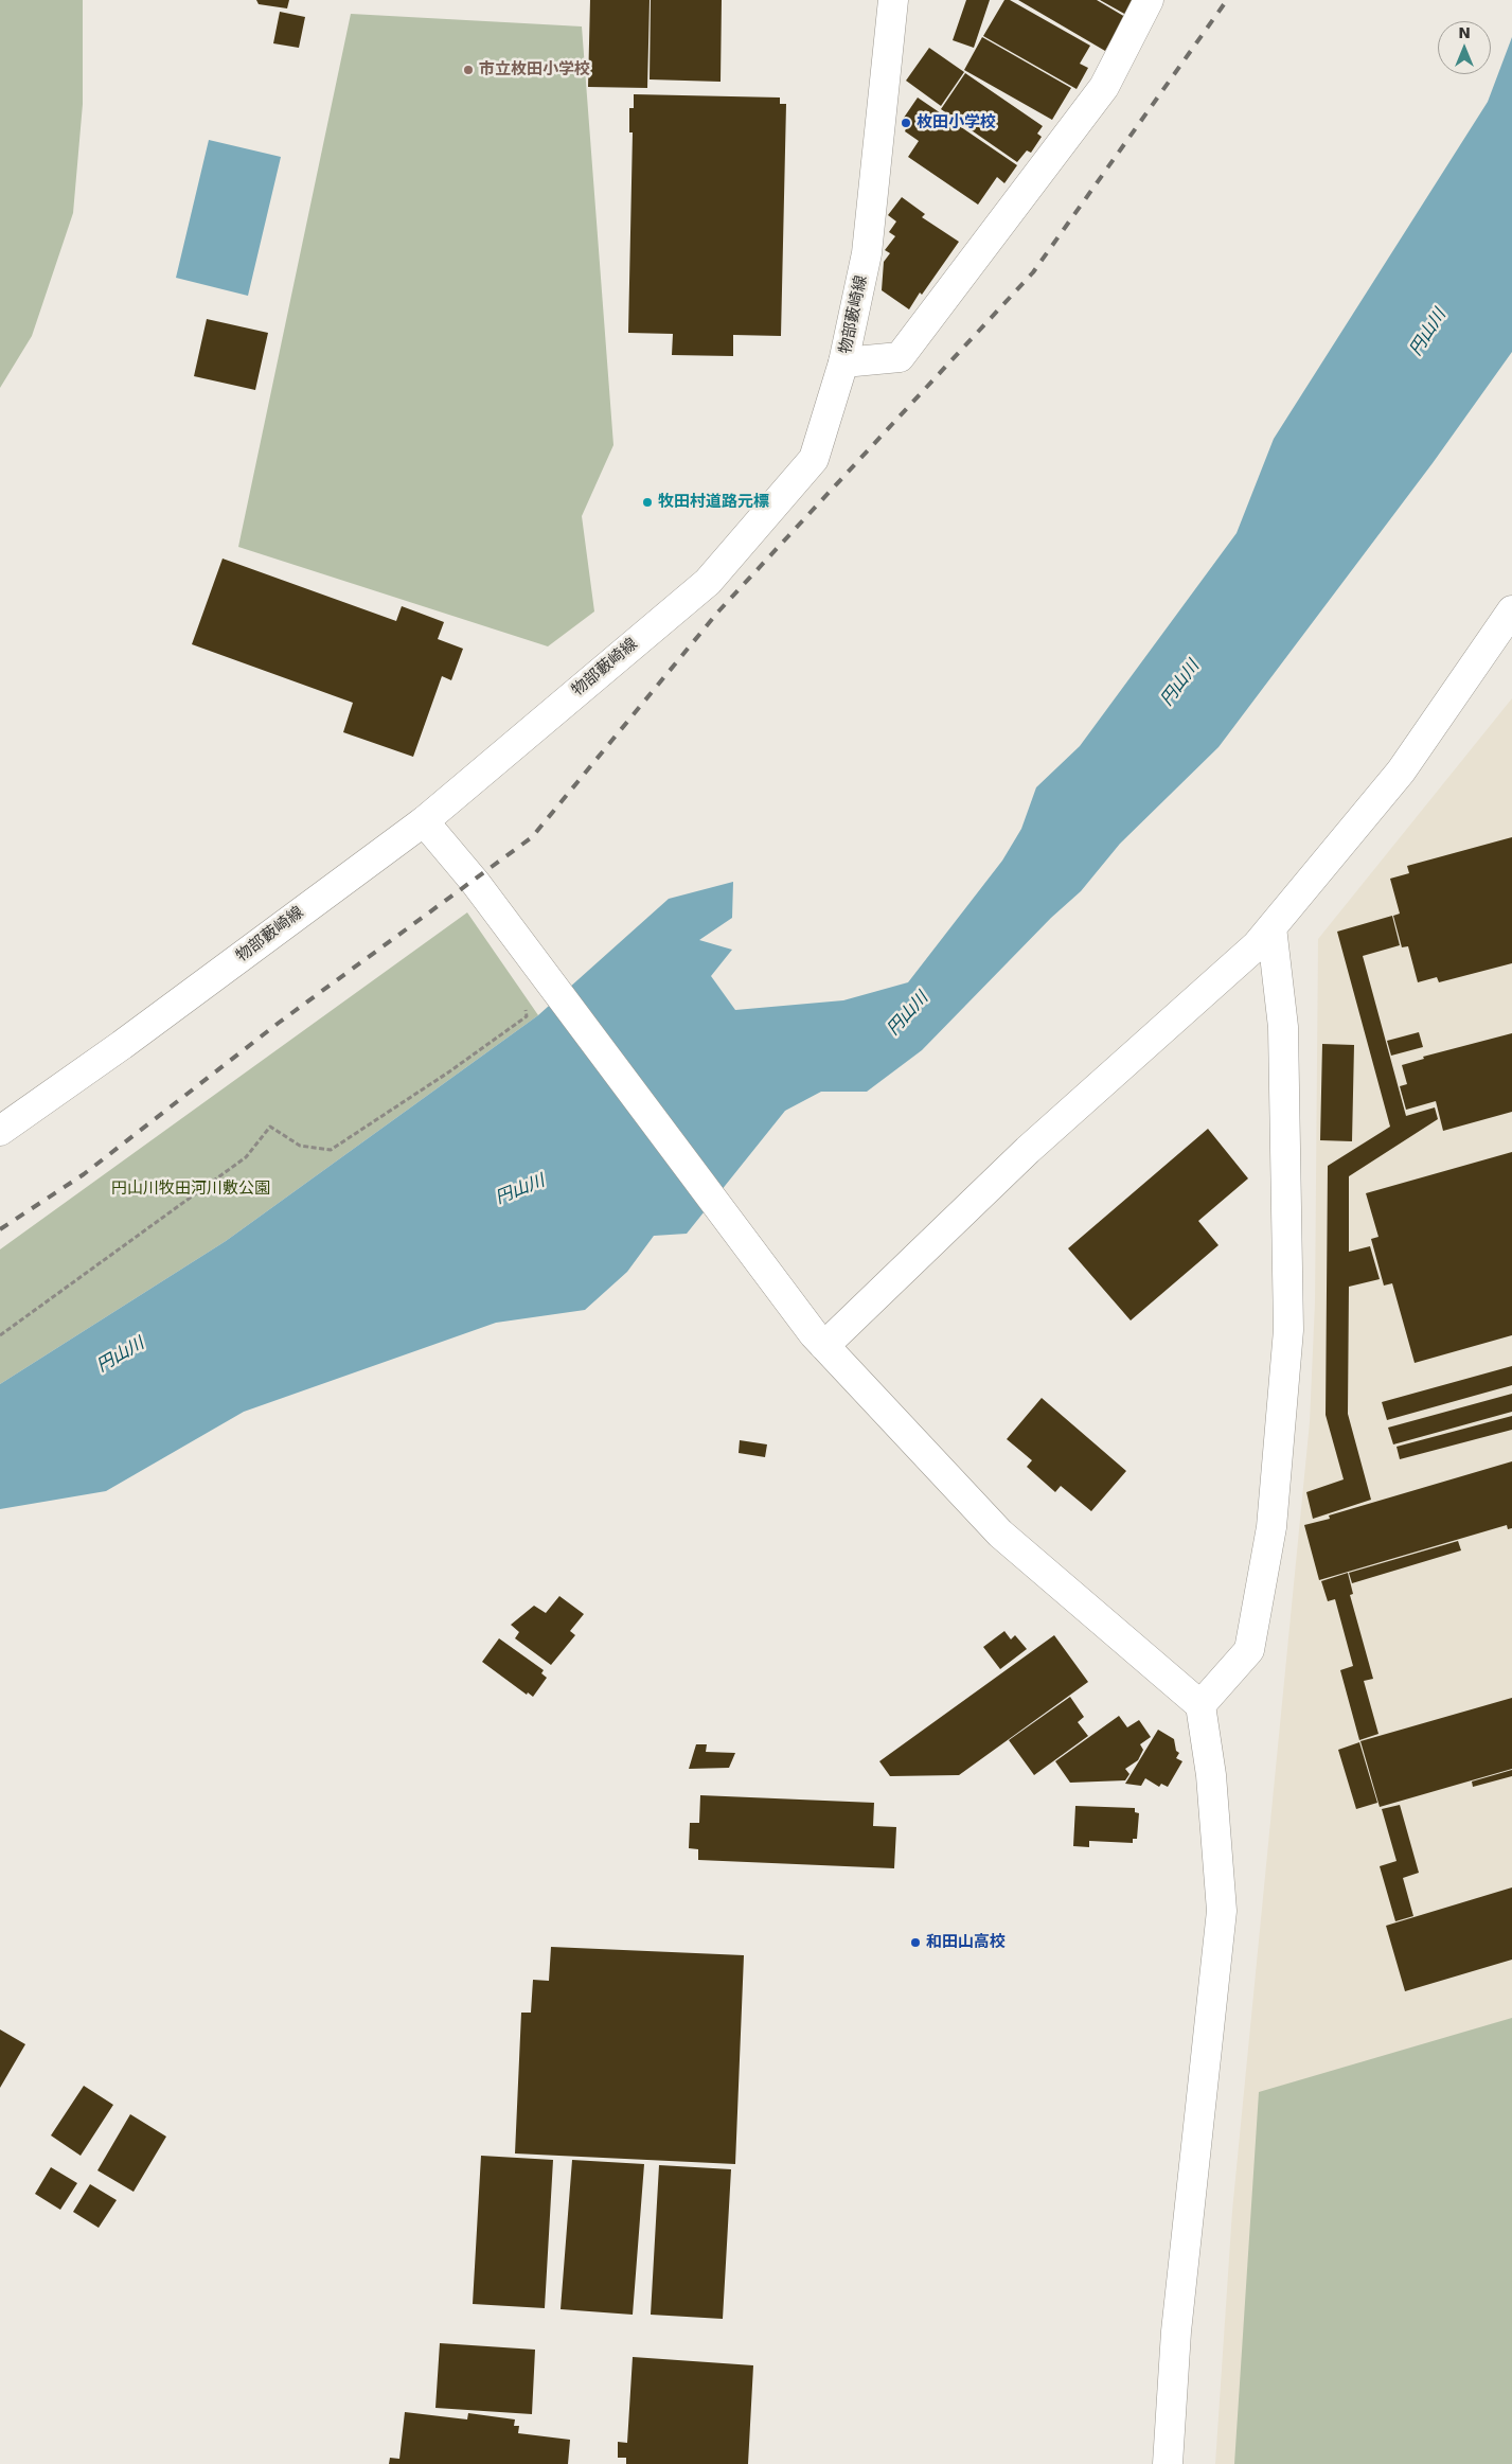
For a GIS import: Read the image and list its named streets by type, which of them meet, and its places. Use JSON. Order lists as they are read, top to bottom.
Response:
{
  "streets": {
    "street": ["物部藪崎線"]
  },
  "water": ["円山川"],
  "parks": ["円山川牧田河川敷公園"],
  "places": [
    "市立枚田小学校",
    "枚田小学校",
    "牧田村道路元標",
    "和田山高校"
  ],
  "north": "top"
}
